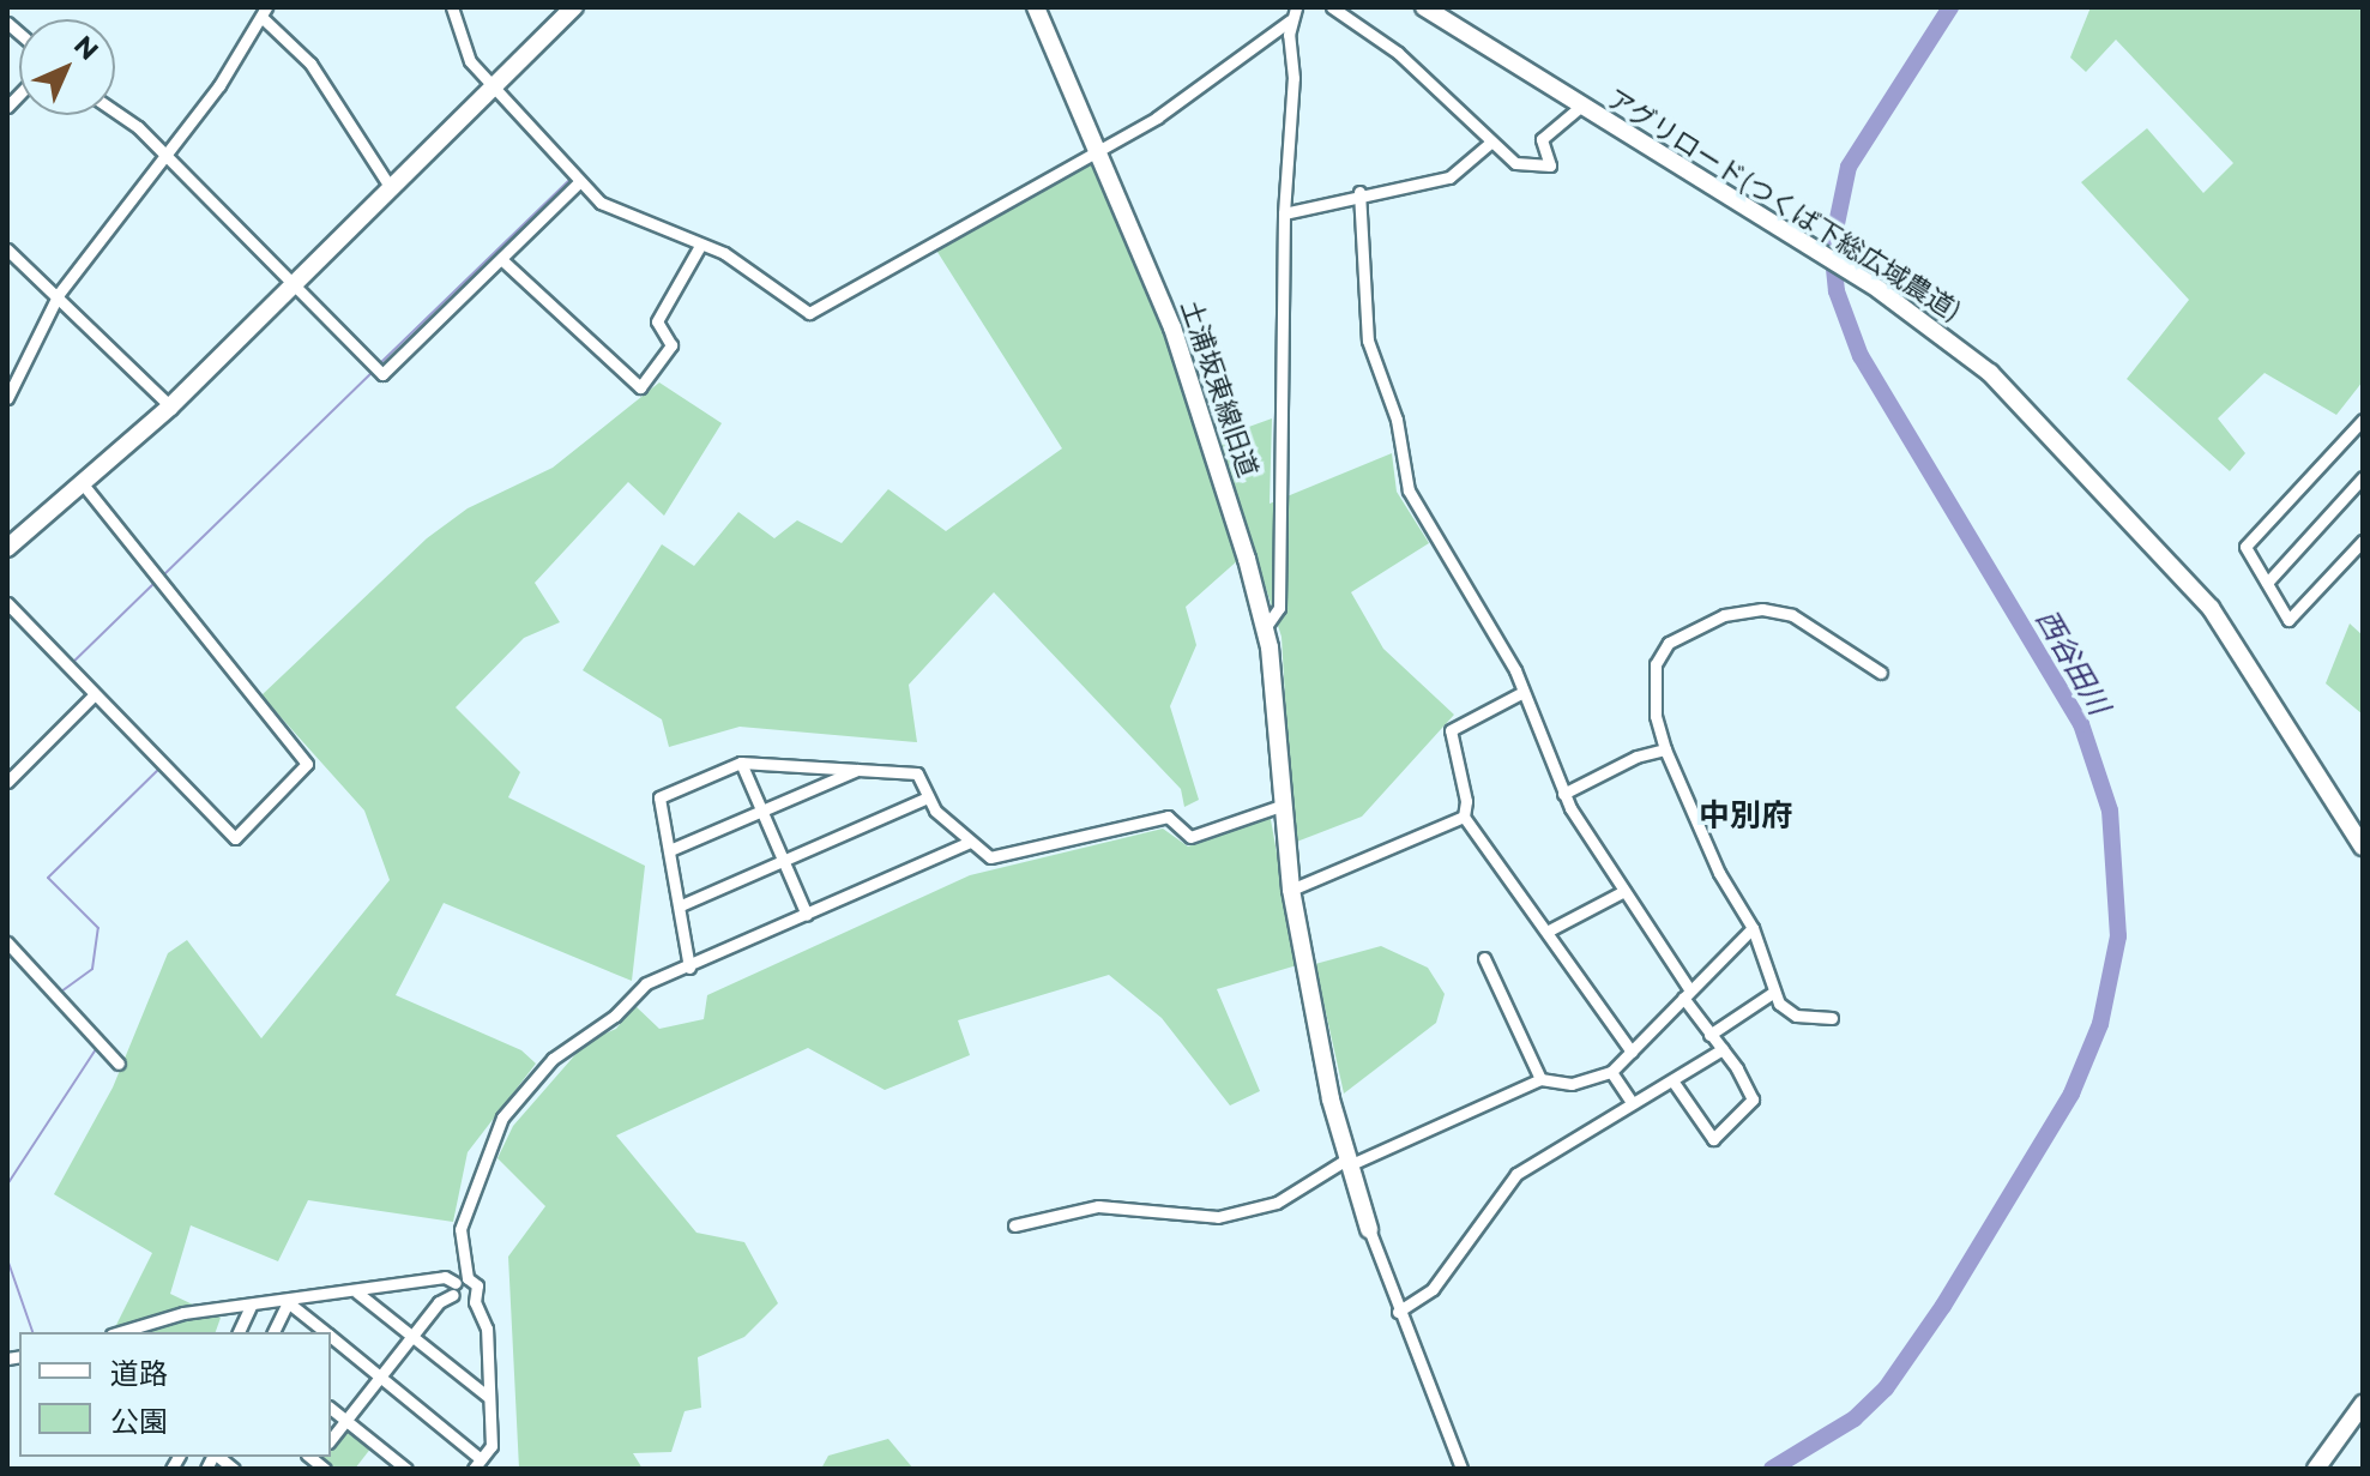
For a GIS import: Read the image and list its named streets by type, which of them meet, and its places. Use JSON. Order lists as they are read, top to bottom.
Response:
{
  "streets": {
    "street": ["アグリロード(つくば下総広域農道)", "土浦坂東線旧道"]
  },
  "districts": ["中別府"],
  "water": ["西谷田川"],
  "legend": ["道路", "公園"],
  "north": "top right"
}
